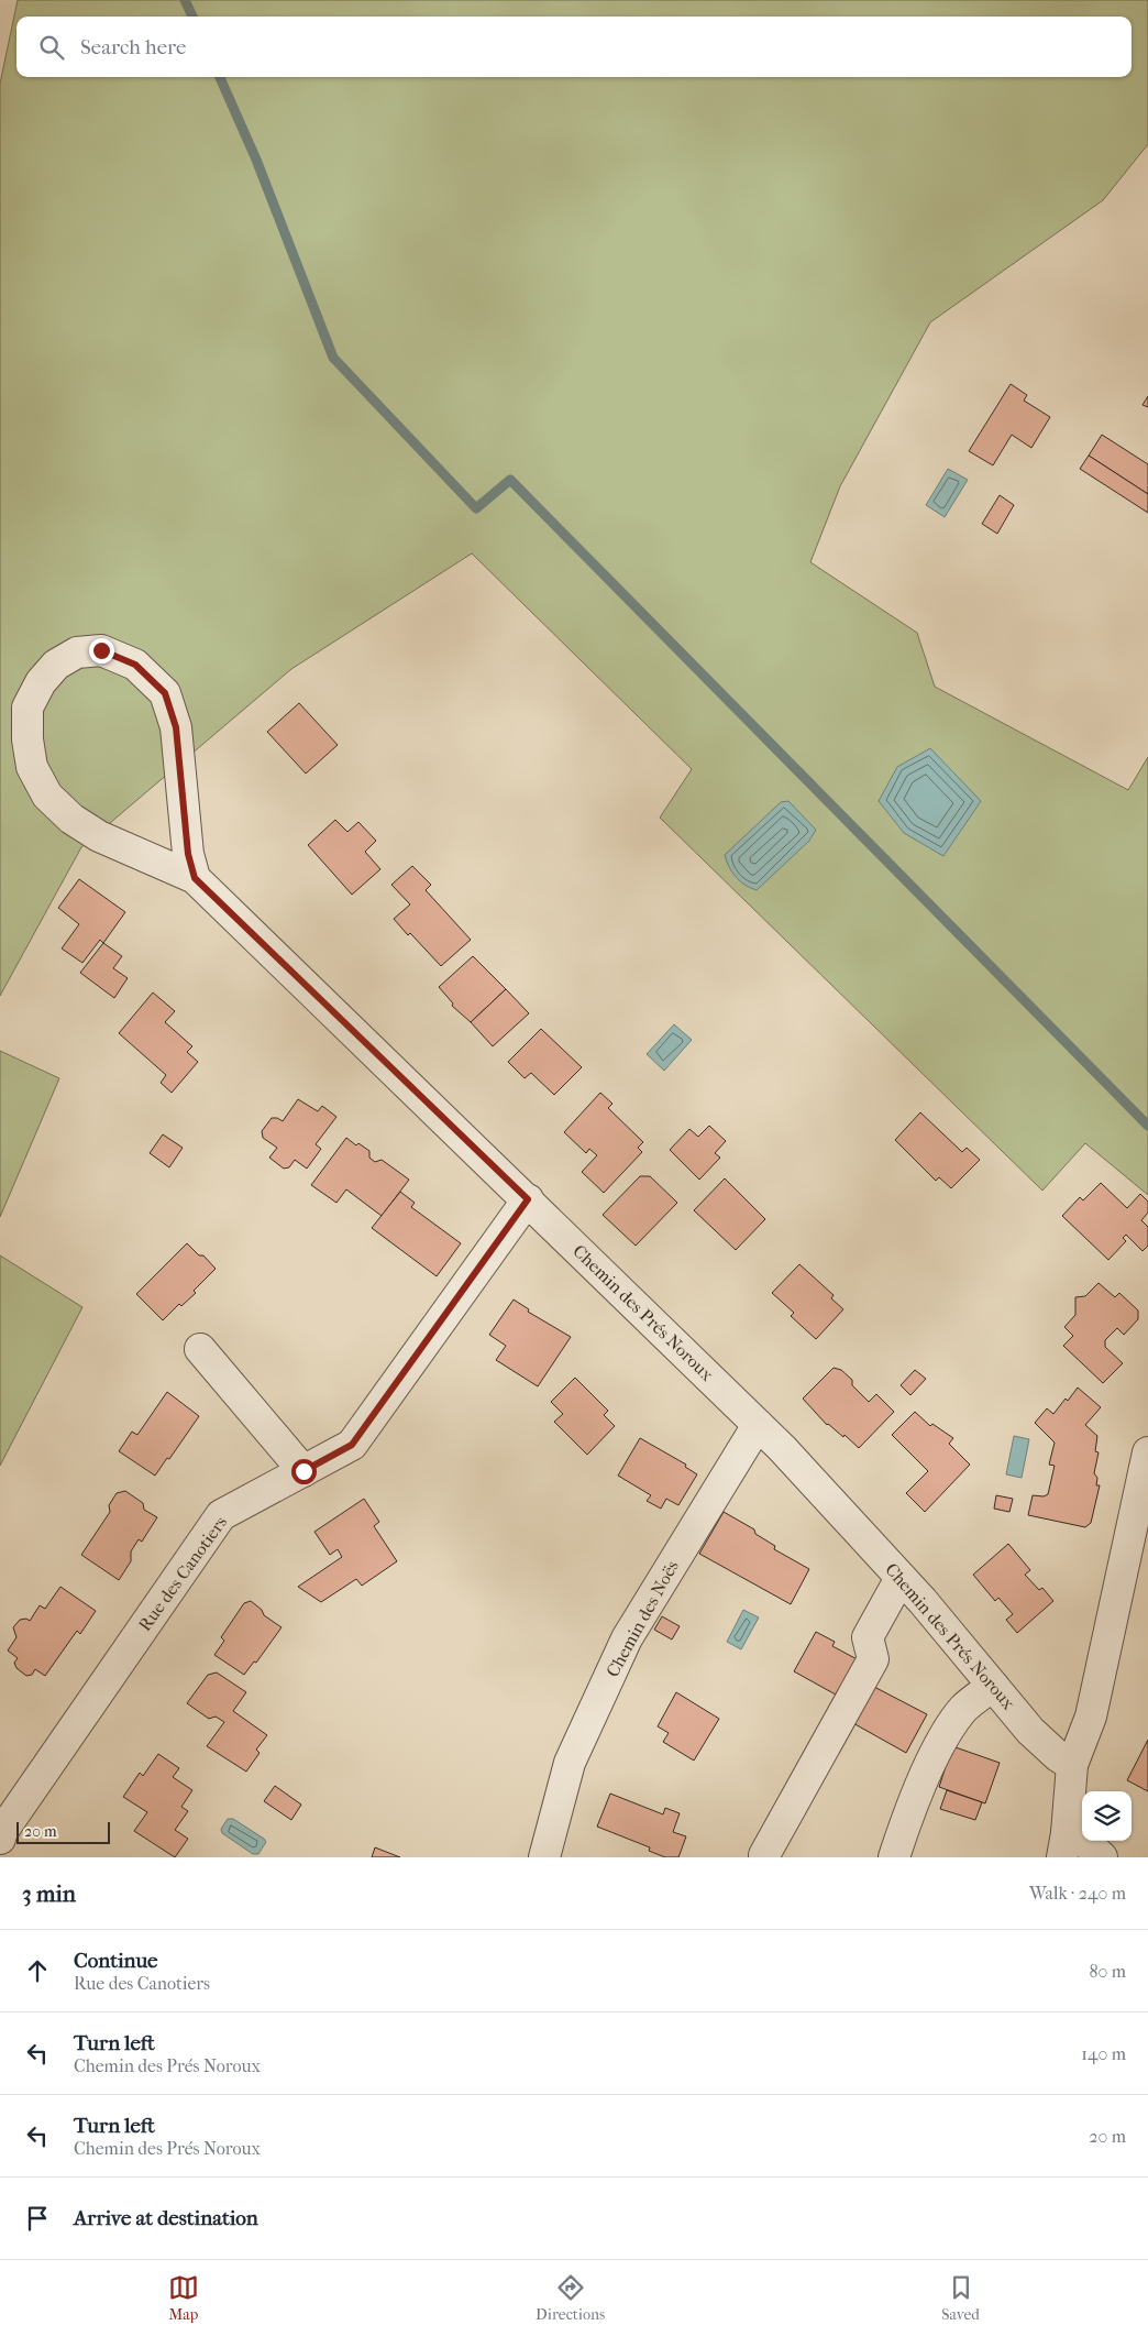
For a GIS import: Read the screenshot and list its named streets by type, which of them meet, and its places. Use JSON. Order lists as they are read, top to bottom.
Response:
{
  "streets": {
    "street": ["Chemin des Prés Noroux", "Rue des Canotiers", "Chemin des Noës"]
  },
  "crossings": [
    ["Chemin des Prés Noroux", "Rue des Canotiers"],
    ["Chemin des Prés Noroux", "Chemin des Noës"]
  ],
  "scale_bar": "20 m",
  "page": {
    "search": "Search here",
    "scale": "20 m",
    "heading": ["3 min", "Walk · 240 m"],
    "list": [
      ["Continue", "Rue des Canotiers", "80 m"],
      ["Turn left", "Chemin des Prés Noroux", "140 m"],
      ["Turn left", "Chemin des Prés Noroux", "20 m"],
      "Arrive at destination"
    ],
    "nav": ["Map", "Directions", "Saved"]
  }
}
